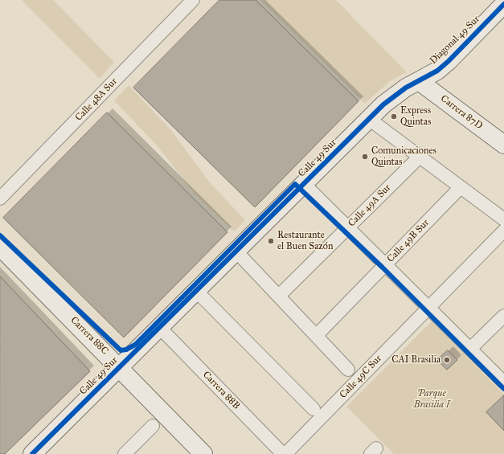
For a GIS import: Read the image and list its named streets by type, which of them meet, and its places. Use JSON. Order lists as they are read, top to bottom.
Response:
{
  "streets": {
    "street": [
      "Diagonal 49 Sur",
      "Calle 48A Sur",
      "Carrera 87D",
      "Calle 49 Sur",
      "Calle 49A Sur",
      "Calle 49B Sur",
      "Carrera 88C",
      "Calle 49C Sur",
      "Carrera 88B"
    ]
  },
  "crossings": [
    ["Diagonal 49 Sur", "Carrera 87D"],
    ["Diagonal 49 Sur", "Calle 49 Sur"],
    ["Calle 49 Sur", "Carrera 88C"],
    ["Calle 49 Sur", "Carrera 88B"]
  ],
  "parks": ["Parque Brasilia I"],
  "places": [
    "Express Quintas",
    "Comunicaciones Quintas",
    "Restaurante el Buen Sazón",
    "CAI Brasilia"
  ]
}
